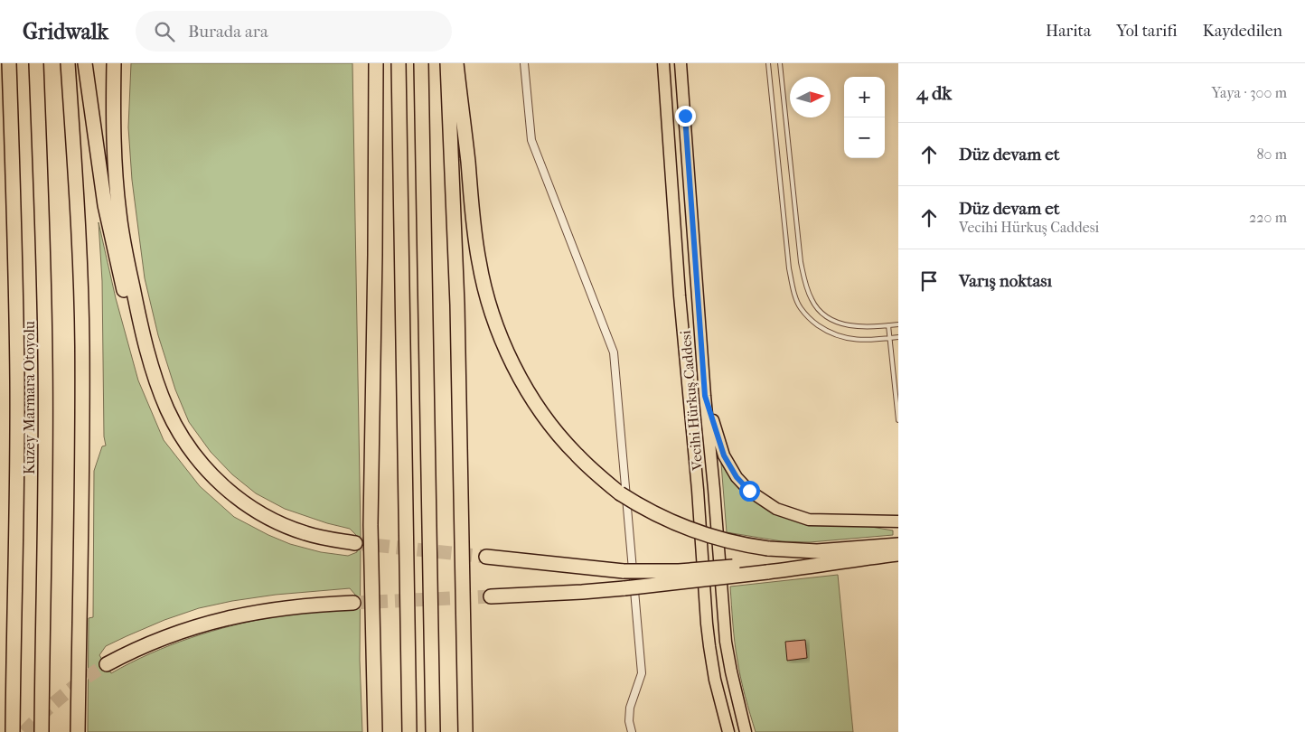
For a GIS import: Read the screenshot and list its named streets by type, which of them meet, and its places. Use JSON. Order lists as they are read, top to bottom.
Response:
{
  "streets": {
    "highway": ["Kuzey Marmara Otoyolu"],
    "main road": ["Vecihi Hürkuş Caddesi"]
  },
  "north": "right",
  "page": {
    "header": "Gridwalk",
    "search": "Burada ara",
    "nav": ["Harita", "Yol tarifi", "Kaydedilen"],
    "heading": ["4 dk", "Yaya · 300 m"],
    "map_buttons": ["+", "−"],
    "list": [
      ["Düz devam et", "80 m"],
      ["Düz devam et", "Vecihi Hürkuş Caddesi", "220 m"],
      "Varış noktası"
    ]
  }
}
